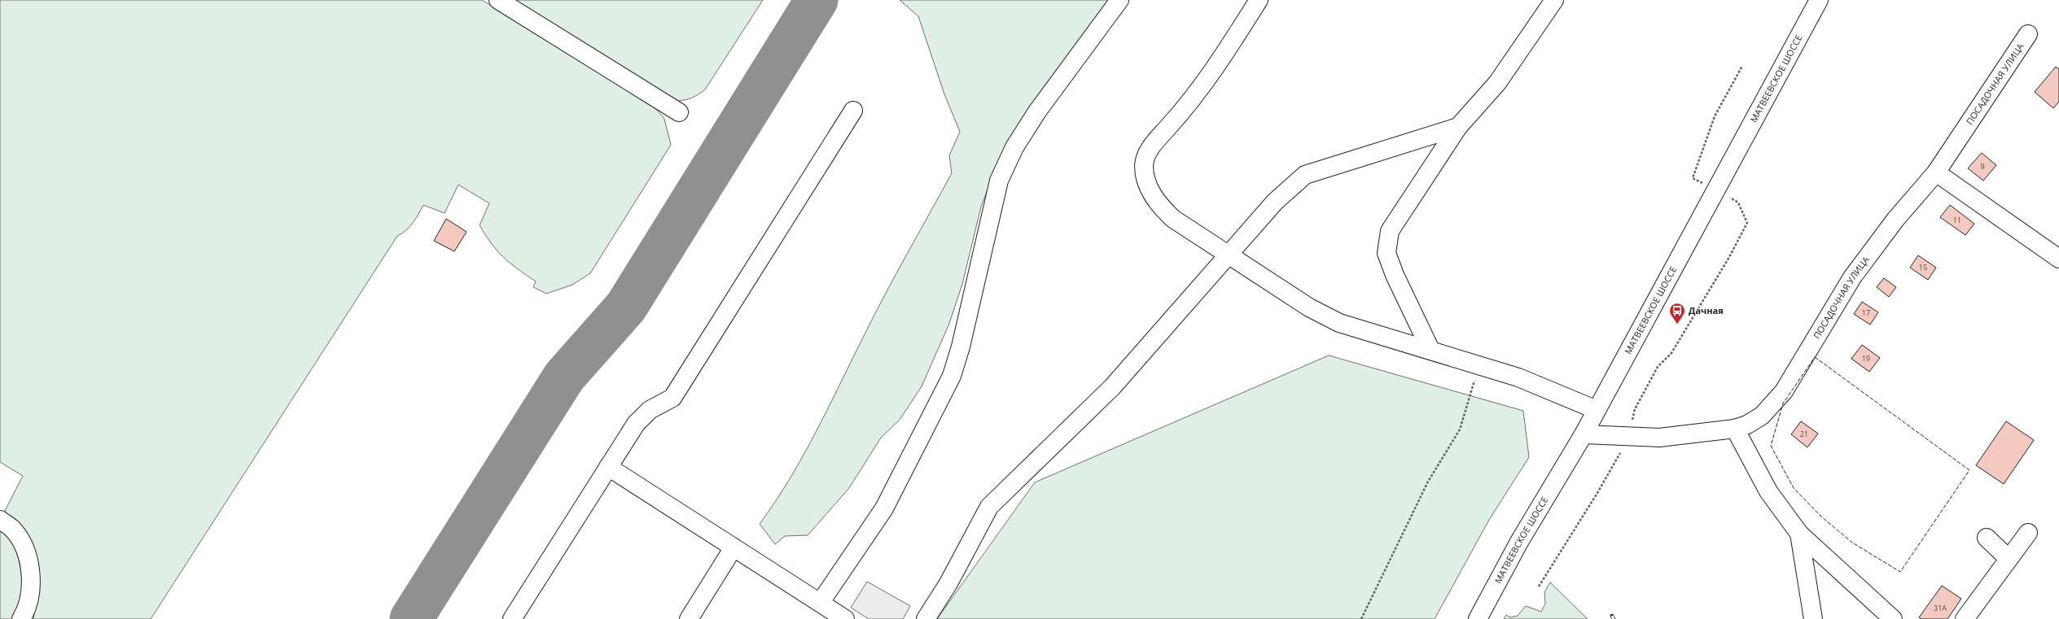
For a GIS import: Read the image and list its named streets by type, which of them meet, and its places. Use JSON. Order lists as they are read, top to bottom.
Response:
{
  "streets": {
    "street": ["МАТВЕЕВСКОЕ ШОССЕ", "ПОСАДОЧНАЯ УЛИЦА"]
  },
  "crossings": [
    ["МАТВЕЕВСКОЕ ШОССЕ", "ПОСАДОЧНАЯ УЛИЦА"]
  ],
  "places": {
    "bus stop": ["Дачная"]
  },
  "house_numbers": [
    "9",
    "11",
    "15",
    "17",
    "19",
    "21",
    "31А"
  ]
}
